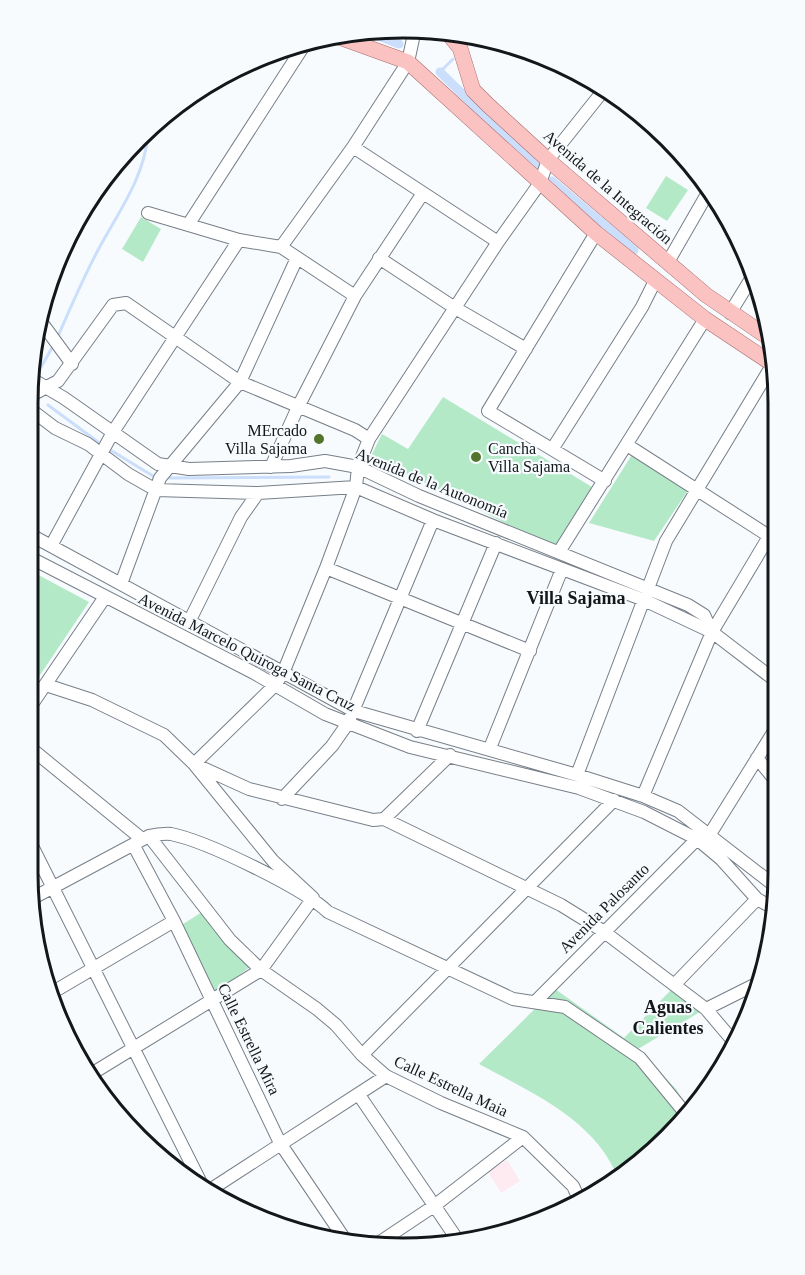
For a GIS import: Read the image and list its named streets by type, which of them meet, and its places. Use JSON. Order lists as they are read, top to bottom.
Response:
{
  "streets": {
    "main road": ["Avenida de la Integración"],
    "street": [
      "Avenida de la Autonomía",
      "Avenida Marcelo Quiroga Santa Cruz",
      "Avenida Palosanto",
      "Calle Estrella Mira",
      "Calle Estrella Maia"
    ]
  },
  "crossings": [
    ["Avenida Marcelo Quiroga Santa Cruz", "Avenida Palosanto"],
    ["Calle Estrella Mira", "Calle Estrella Maia"]
  ],
  "districts": ["Villa Sajama", "Aguas Calientes"],
  "places": ["MErcado Villa Sajama", "Cancha Villa Sajama"]
}
